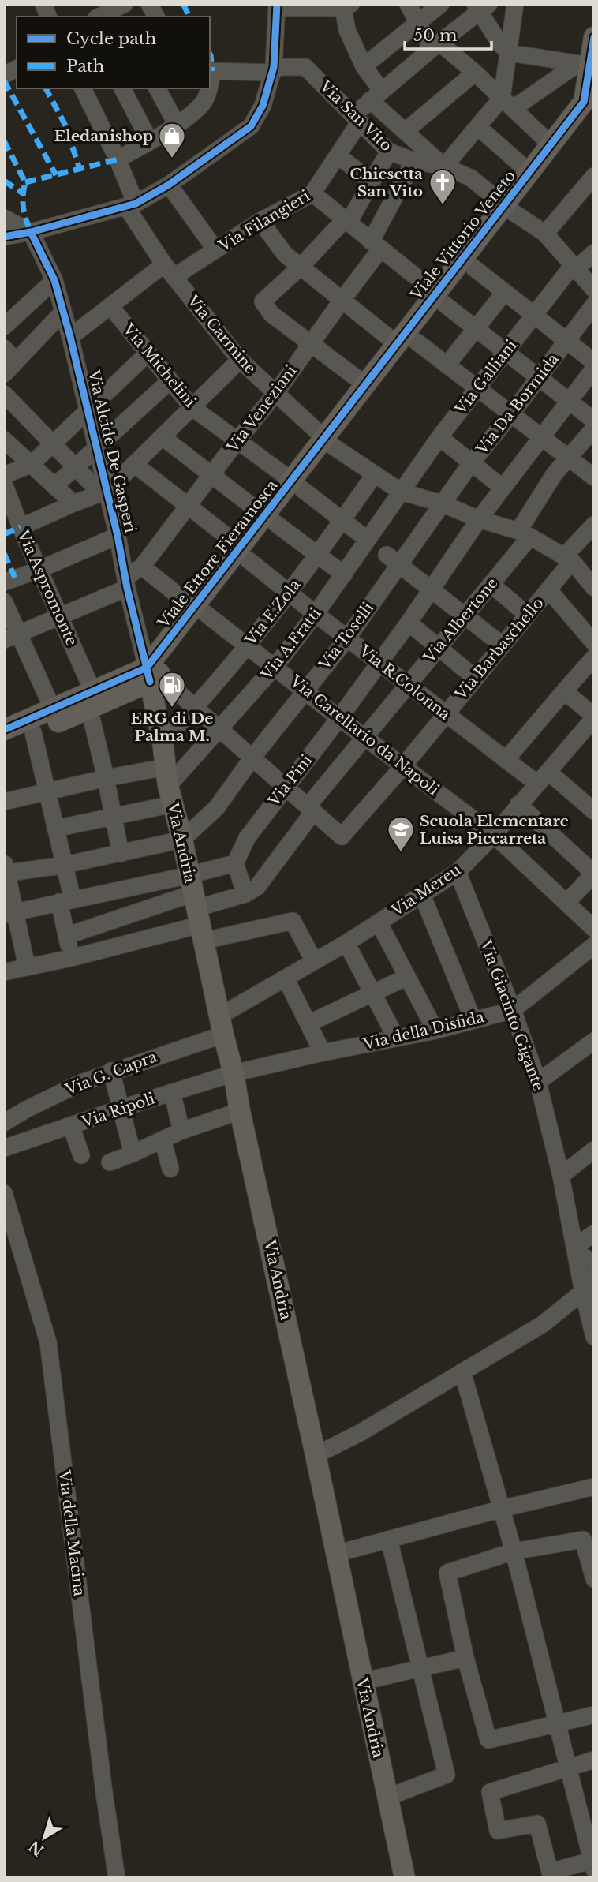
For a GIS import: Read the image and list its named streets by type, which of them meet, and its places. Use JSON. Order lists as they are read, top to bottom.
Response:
{
  "streets": {
    "main road": ["Viale Vittorio Veneto", "Viale Ettore Fieramosca", "Via Andria"],
    "street": [
      "Via San Vito",
      "Via Filangieri",
      "Via Carmine",
      "Via Michelini",
      "Via Galliani",
      "Via Da Bormida",
      "Via Veneziani",
      "Via Alcide De Gasperi",
      "Via Aspromonte",
      "Via E.Zola",
      "Via Albertone",
      "Via Toselli",
      "Via A.Fratti",
      "Via Barbaschello",
      "Via R.Colonna",
      "Via Carellario da Napoli",
      "Via Pini",
      "Via Mereu",
      "Via Giacinto Gigante",
      "Via della Disfida",
      "Via G. Capra",
      "Via Ripoli",
      "Via della Macina"
    ]
  },
  "crossings": [
    ["Via San Vito", "Via Filangieri"],
    ["Via San Vito", "Viale Vittorio Veneto"],
    ["Via San Vito", "Via Galliani"],
    ["Via San Vito", "Via Veneziani"],
    ["Via Filangieri", "Via Carmine"],
    ["Via Filangieri", "Via Michelini"],
    ["Via Filangieri", "Via Alcide De Gasperi"],
    ["Viale Vittorio Veneto", "Via Carmine"],
    ["Viale Vittorio Veneto", "Viale Ettore Fieramosca"],
    ["Via Carmine", "Via Galliani"],
    ["Via Carmine", "Via Da Bormida"],
    ["Via Carmine", "Via Veneziani"],
    ["Via Carmine", "Viale Ettore Fieramosca"],
    ["Via Carmine", "Via E.Zola"],
    ["Via Carmine", "Via Albertone"],
    ["Via Carmine", "Via Toselli"],
    ["Via Carmine", "Via A.Fratti"],
    ["Via Carmine", "Via Barbaschello"],
    ["Via Carmine", "Via Pini"],
    ["Via Michelini", "Via Veneziani"],
    ["Via Michelini", "Viale Ettore Fieramosca"],
    ["Via Michelini", "Via E.Zola"],
    ["Via Michelini", "Via A.Fratti"],
    ["Via Galliani", "Via A.Fratti"],
    ["Via Da Bormida", "Via Toselli"],
    ["Via Veneziani", "Via Alcide De Gasperi"],
    ["Via Veneziani", "Via Aspromonte"],
    ["Via Veneziani", "Via R.Colonna"],
    ["Via Veneziani", "Via Carellario da Napoli"],
    ["Via Alcide De Gasperi", "Viale Ettore Fieramosca"],
    ["Via Alcide De Gasperi", "Via Andria"],
    ["Viale Ettore Fieramosca", "Via Aspromonte"],
    ["Viale Ettore Fieramosca", "Via R.Colonna"],
    ["Viale Ettore Fieramosca", "Via Carellario da Napoli"],
    ["Viale Ettore Fieramosca", "Via Andria"],
    ["Via E.Zola", "Via R.Colonna"],
    ["Via E.Zola", "Via Carellario da Napoli"],
    ["Via E.Zola", "Via Andria"],
    ["Via Albertone", "Via Barbaschello"],
    ["Via Albertone", "Via R.Colonna"],
    ["Via Albertone", "Via Carellario da Napoli"],
    ["Via Albertone", "Via Andria"],
    ["Via Toselli", "Via R.Colonna"],
    ["Via Toselli", "Via Carellario da Napoli"],
    ["Via Toselli", "Via Andria"],
    ["Via A.Fratti", "Via R.Colonna"],
    ["Via A.Fratti", "Via Carellario da Napoli"],
    ["Via A.Fratti", "Via Andria"],
    ["Via Barbaschello", "Via R.Colonna"],
    ["Via Barbaschello", "Via Carellario da Napoli"],
    ["Via R.Colonna", "Via Pini"],
    ["Via R.Colonna", "Via Mereu"],
    ["Via Carellario da Napoli", "Via Pini"],
    ["Via Carellario da Napoli", "Via Mereu"],
    ["Via Andria", "Via Mereu"],
    ["Via Andria", "Via della Disfida"],
    ["Via Andria", "Via G. Capra"],
    ["Via Andria", "Via Ripoli"],
    ["Via Mereu", "Via Giacinto Gigante"],
    ["Via Mereu", "Via G. Capra"],
    ["Via Giacinto Gigante", "Via della Disfida"],
    ["Via della Disfida", "Via Ripoli"]
  ],
  "places": {
    "shop": ["Eledanishop"],
    "church": ["Chiesetta San Vito"],
    "fuel station": ["ERG di De Palma M."],
    "school or university": ["Scuola Elementare Luisa Piccarreta"]
  },
  "legend": ["Cycle path", "Path"],
  "scale_bar": "50 m",
  "north": "bottom left"
}
